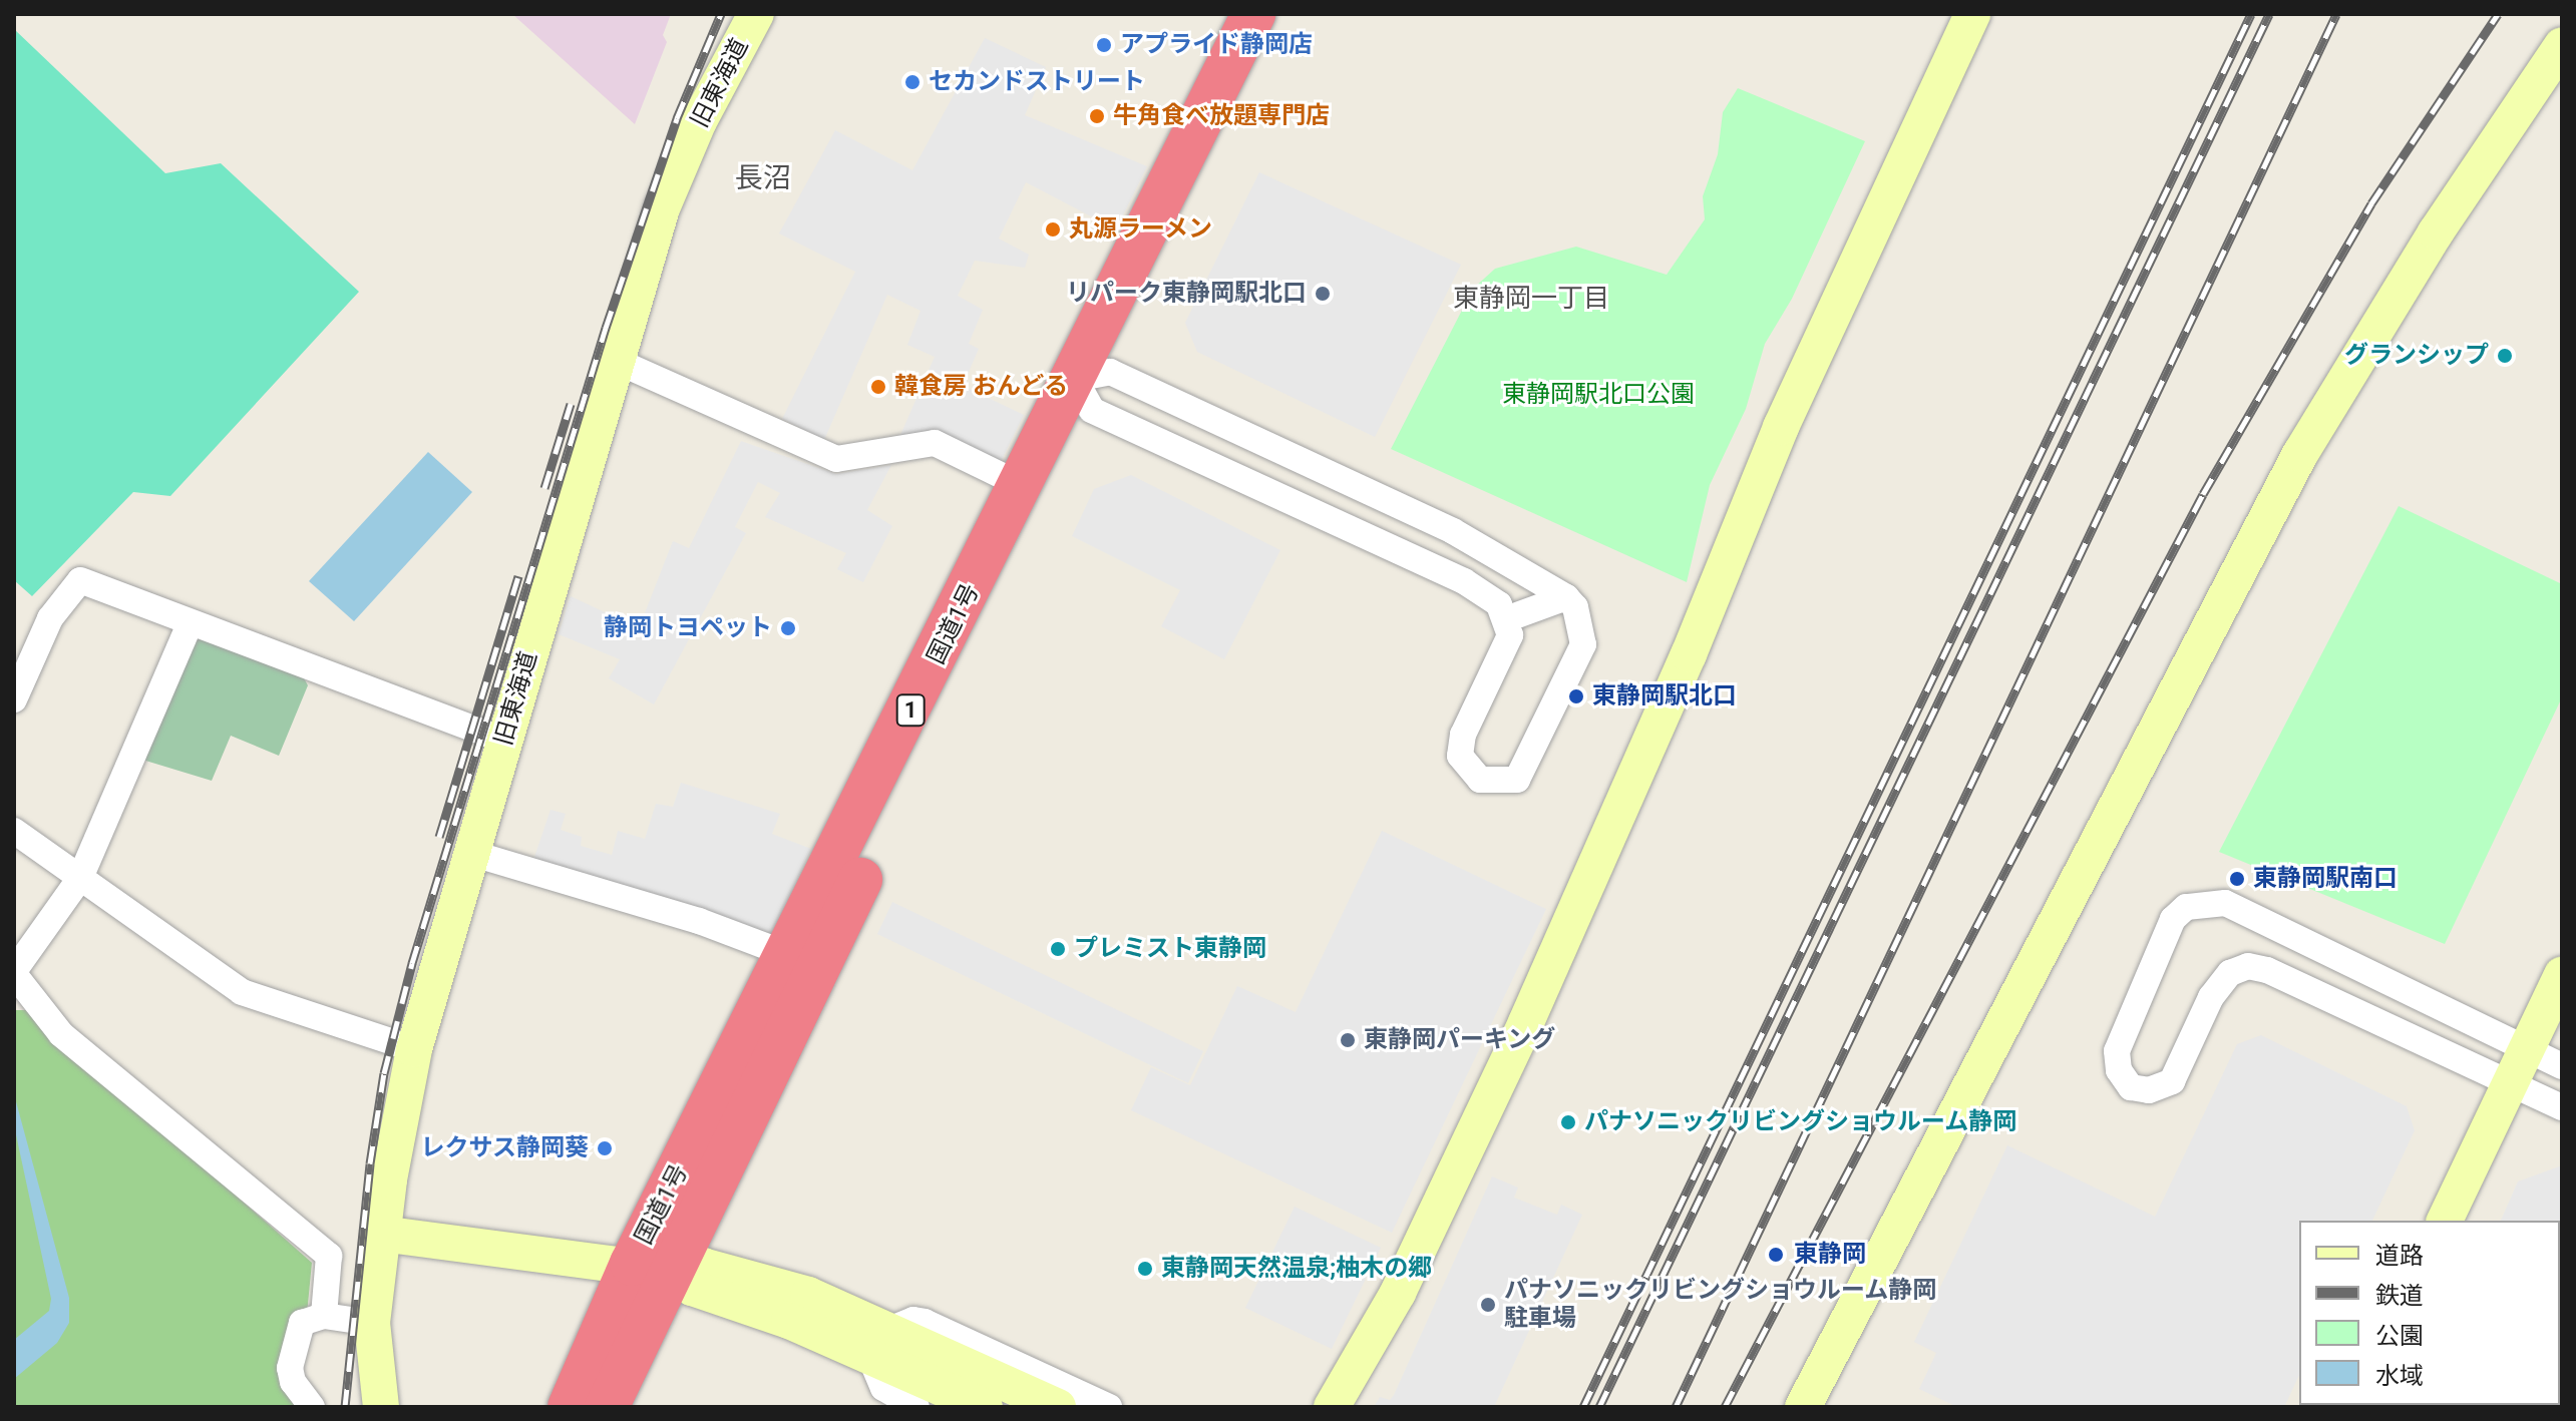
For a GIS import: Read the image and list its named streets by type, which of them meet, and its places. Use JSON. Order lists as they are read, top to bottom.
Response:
{
  "streets": {
    "highway": ["国道1号", "1"],
    "street": ["旧東海道"]
  },
  "districts": ["長沼", "東静岡一丁目"],
  "parks": ["東静岡駅北口公園"],
  "places": [
    "アプライド静岡店",
    "セカンドストリート",
    "牛角食べ放題専門店",
    "丸源ラーメン",
    "リパーク東静岡駅北口",
    "グランシップ",
    "韓食房 おんどる",
    "静岡トヨペット",
    "東静岡駅北口",
    "東静岡駅南口",
    "プレミスト東静岡",
    "東静岡パーキング",
    "パナソニックリビングショウルーム静岡",
    "レクサス静岡葵",
    "東静岡",
    "東静岡天然温泉;柚木の郷",
    "パナソニックリビングショウルーム静岡 駐車場"
  ],
  "legend": [
    "道路",
    "鉄道",
    "公園",
    "水域"
  ]
}
